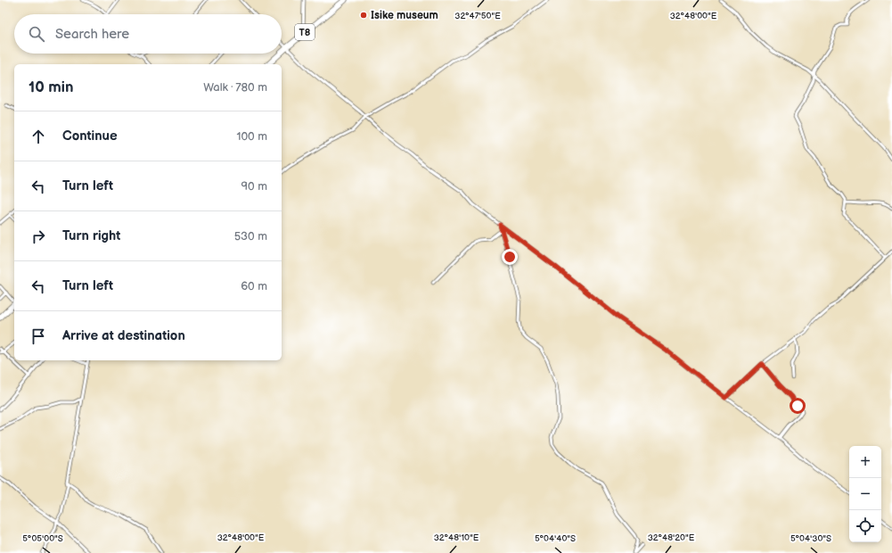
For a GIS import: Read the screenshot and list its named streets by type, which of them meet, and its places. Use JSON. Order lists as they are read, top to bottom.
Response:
{
  "streets": {
    "highway": ["T8"]
  },
  "places": ["Isike museum"],
  "page": {
    "search": "Search here",
    "heading": ["10 min", "Walk · 780 m"],
    "list": [
      ["Continue", "100 m"],
      ["Turn left", "90 m"],
      ["Turn right", "530 m"],
      ["Turn left", "60 m"],
      "Arrive at destination"
    ],
    "map_buttons": ["+", "−"]
  },
  "coordinates": [
    "32°47'50\"E",
    "32°48'00\"E",
    "32°48'10\"E",
    "32°48'20\"E",
    "5°05'00\"S",
    "5°04'40\"S",
    "5°04'30\"S"
  ]
}
